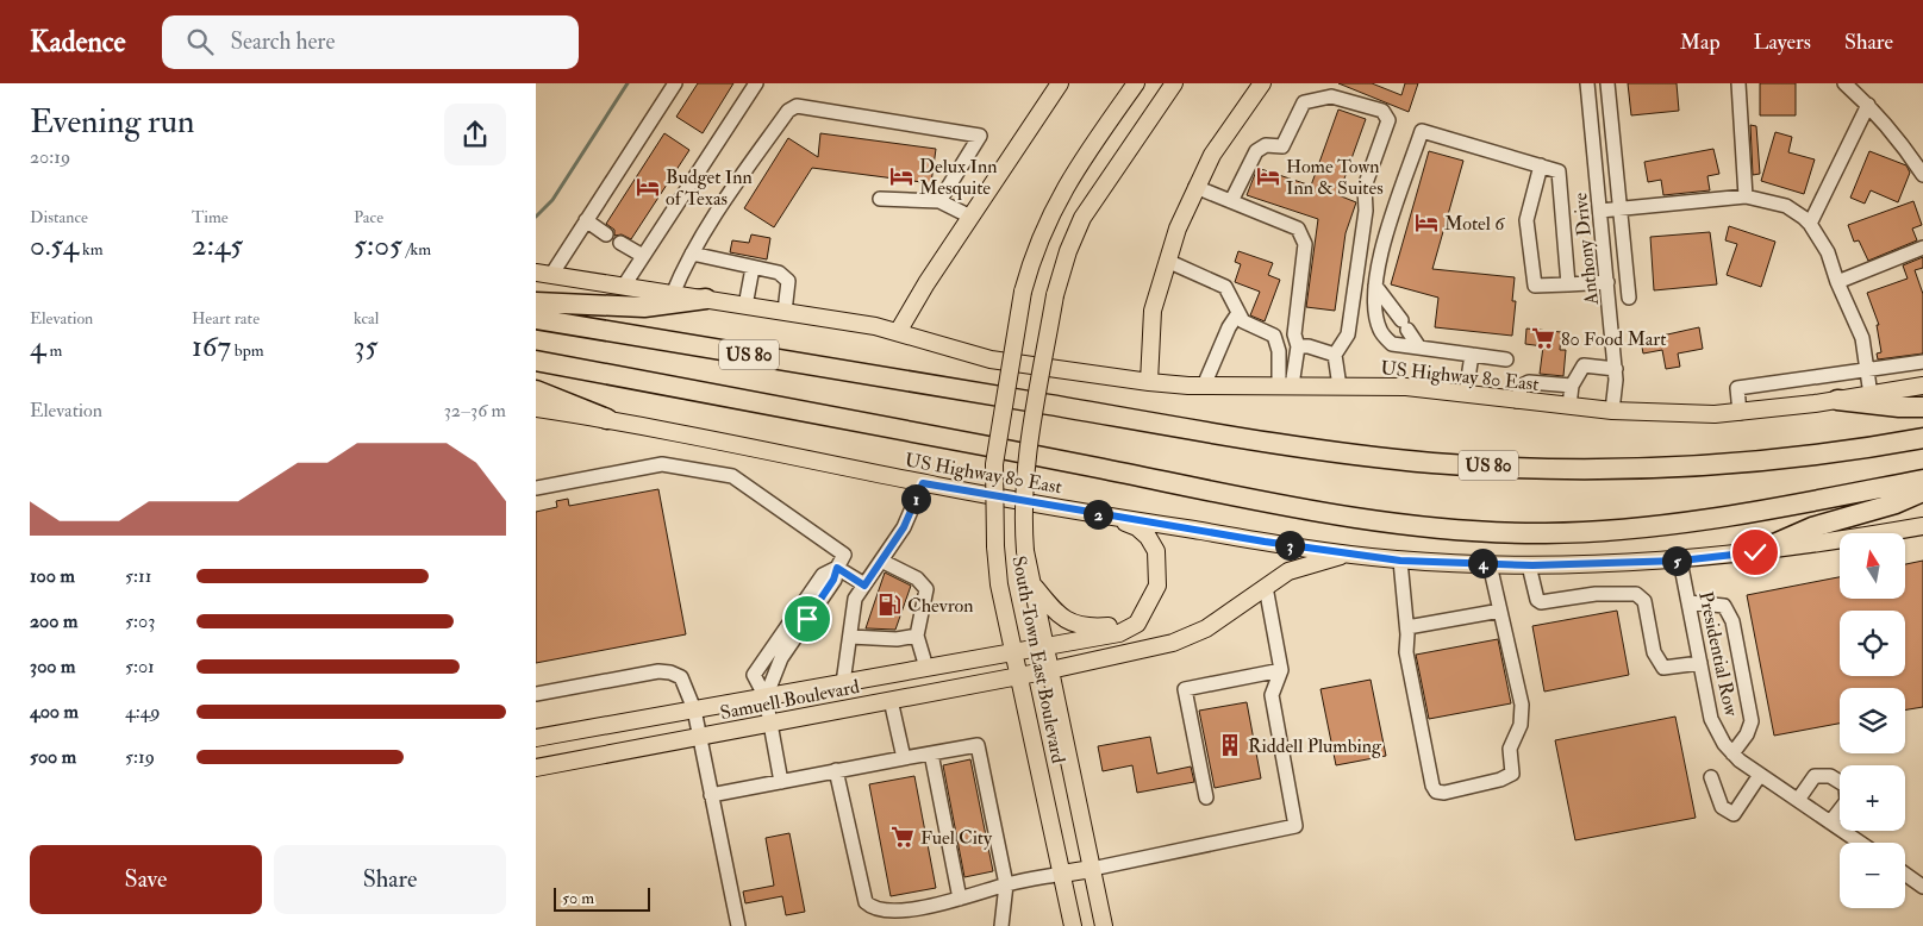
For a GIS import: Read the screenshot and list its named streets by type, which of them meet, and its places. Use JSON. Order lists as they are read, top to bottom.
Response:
{
  "streets": {
    "highway": ["US 80"],
    "main road": ["US Highway 80 East", "South Town East Boulevard", "Samuell Boulevard"],
    "street": ["Anthony Drive", "Presidential Row"]
  },
  "crossings": [
    ["Anthony Drive", "US Highway 80 East"],
    ["US Highway 80 East", "Presidential Row"],
    ["US Highway 80 East", "Samuell Boulevard"],
    ["South Town East Boulevard", "Samuell Boulevard"]
  ],
  "places": {
    "hotel": [
      "Delux Inn Mesquite",
      "Home Town Inn & Suites",
      "Budget Inn of Texas",
      "Motel 6"
    ],
    "supermarket": ["80 Food Mart", "Fuel City"],
    "fuel station": ["Chevron"],
    "building": ["Riddell Plumbing"]
  },
  "scale_bar": "50 m",
  "north": "top",
  "page": {
    "header": "Kadence",
    "search": "Search here",
    "nav": ["Map", "Layers", "Share"],
    "heading": ["Evening run", "20:19"],
    "stats": [
      ["Distance", "0.54 km"],
      ["Time", "2:45"],
      ["Pace", "5:05 /km"],
      ["Elevation", "4 m"],
      ["Heart rate", "167 bpm"],
      ["kcal", "35"]
    ],
    "chart": ["Elevation", "32–36 m"],
    "pins": [
      "1",
      "2",
      "3",
      "5",
      "4"
    ],
    "map_buttons": ["+", "−"],
    "list": [
      {
        "name": "100 m",
        "note": "5:11"
      },
      {
        "name": "200 m",
        "note": "5:03"
      },
      {
        "name": "300 m",
        "note": "5:01"
      },
      {
        "name": "400 m",
        "note": "4:49"
      },
      {
        "name": "500 m",
        "note": "5:19"
      }
    ],
    "buttons": ["Save", "Share"],
    "scale": "50 m"
  }
}
